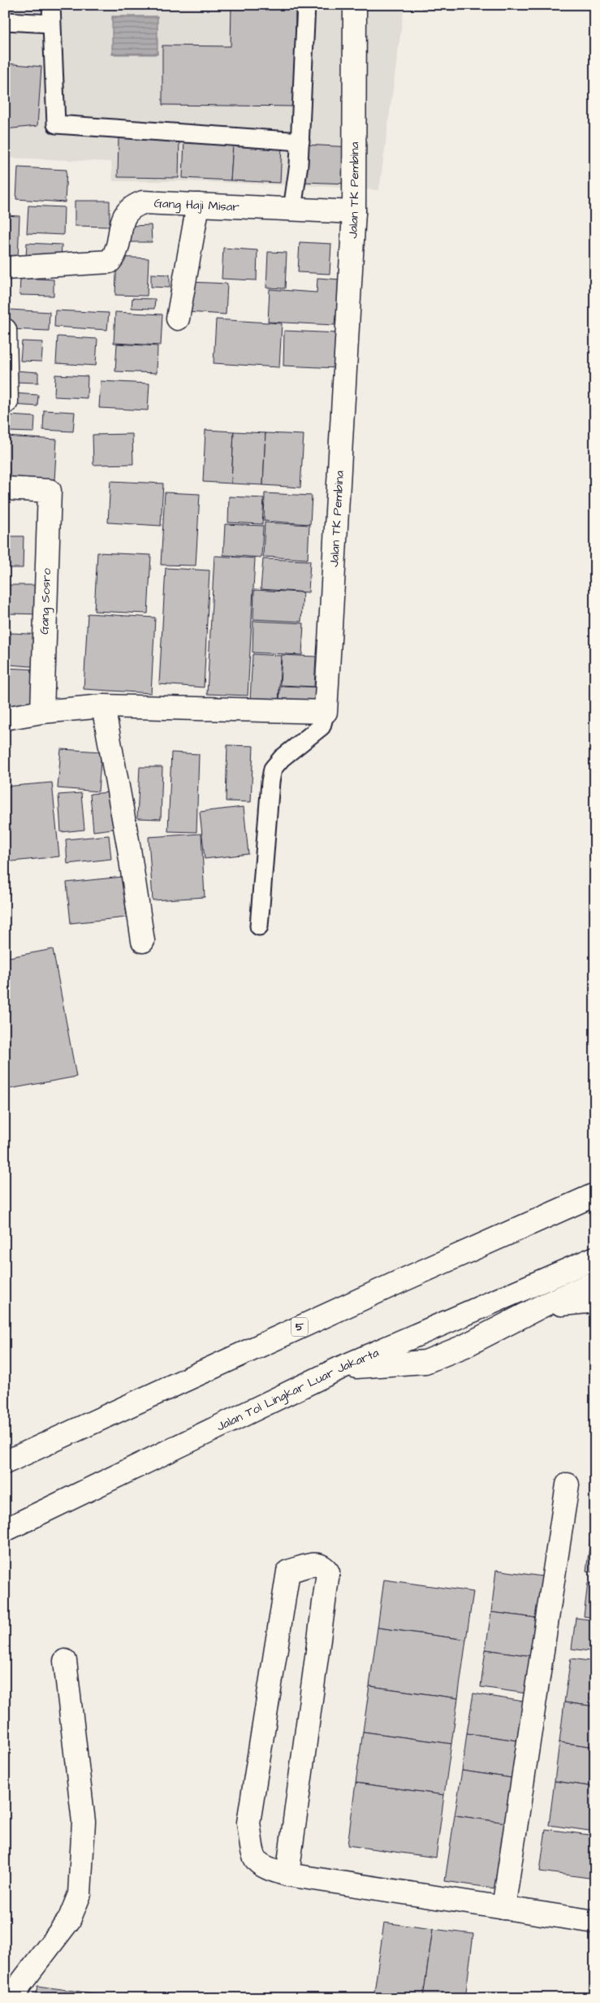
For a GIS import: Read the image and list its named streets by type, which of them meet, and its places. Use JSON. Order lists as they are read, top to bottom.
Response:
{
  "streets": {
    "main road": [
      "Jalan TK Pembina",
      "Gang Haji Misar",
      "Gang Sosro",
      "5",
      "Jalan Tol Lingkar Luar Jakarta"
    ]
  },
  "crossings": [
    ["Jalan TK Pembina", "Gang Haji Misar"]
  ]
}
